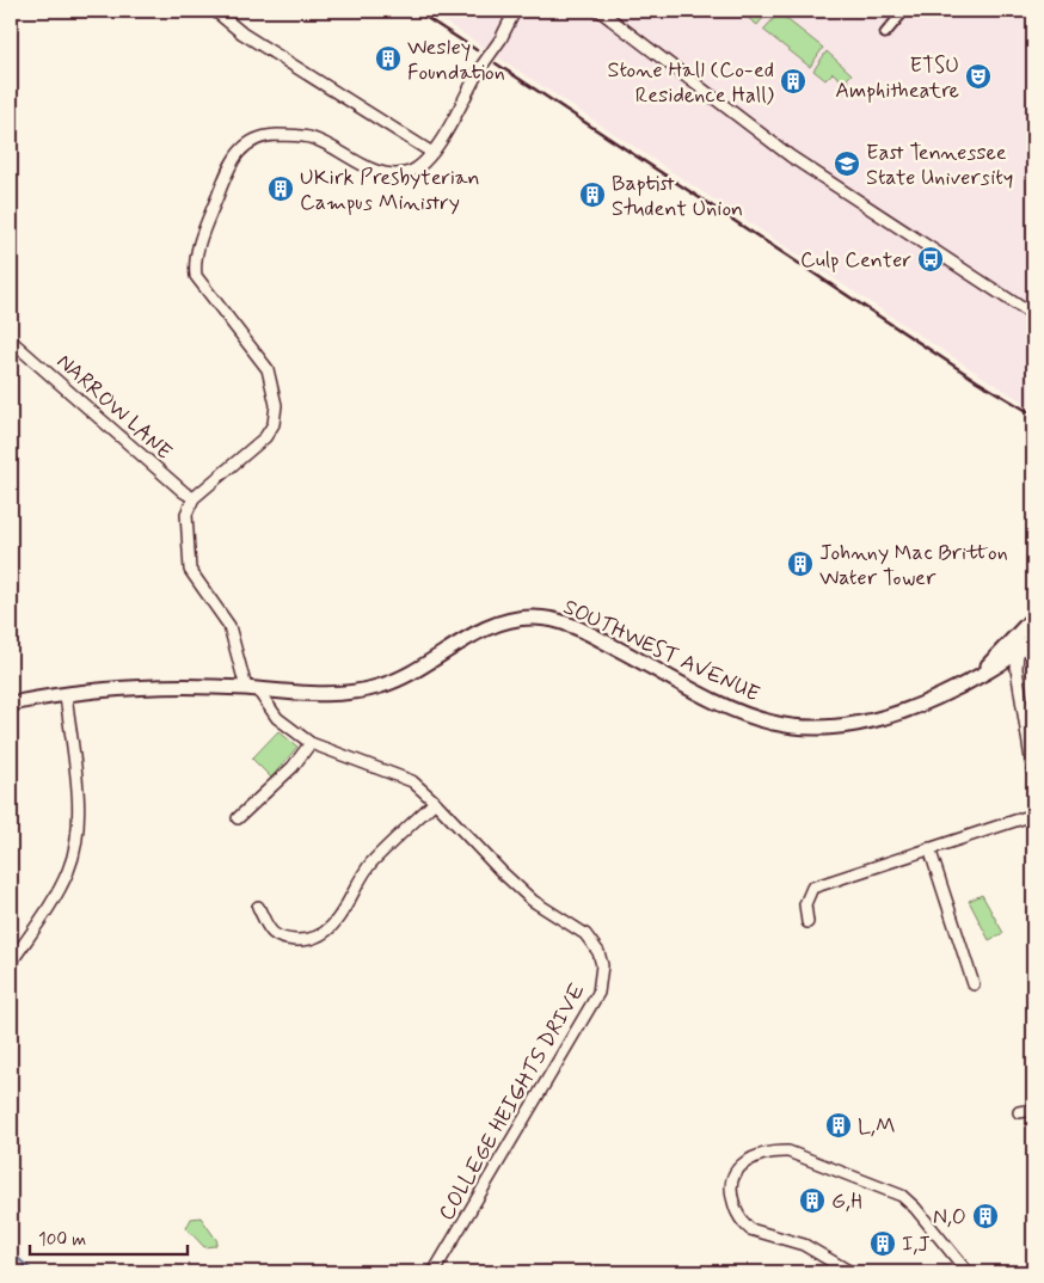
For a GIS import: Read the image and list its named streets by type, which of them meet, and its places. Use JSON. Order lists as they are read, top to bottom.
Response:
{
  "streets": {
    "street": ["NARROW LANE", "SOUTHWEST AVENUE", "COLLEGE HEIGHTS DRIVE"]
  },
  "crossings": [
    ["NARROW LANE", "COLLEGE HEIGHTS DRIVE"],
    ["SOUTHWEST AVENUE", "COLLEGE HEIGHTS DRIVE"]
  ],
  "places": {
    "building": [
      "Wesley Foundation",
      "Stone Hall (Co-ed Residence Hall)",
      "UKirk Presbyterian Campus Ministry",
      "Baptist Student Union",
      "Johnny Mac Britton Water Tower",
      "L,M",
      "G,H",
      "N,O",
      "I,J"
    ],
    "theatre": ["ETSU Amphitheatre"],
    "school or university": ["East Tennessee State University"],
    "bus stop": ["Culp Center"]
  },
  "scale_bar": "100 m"
}
